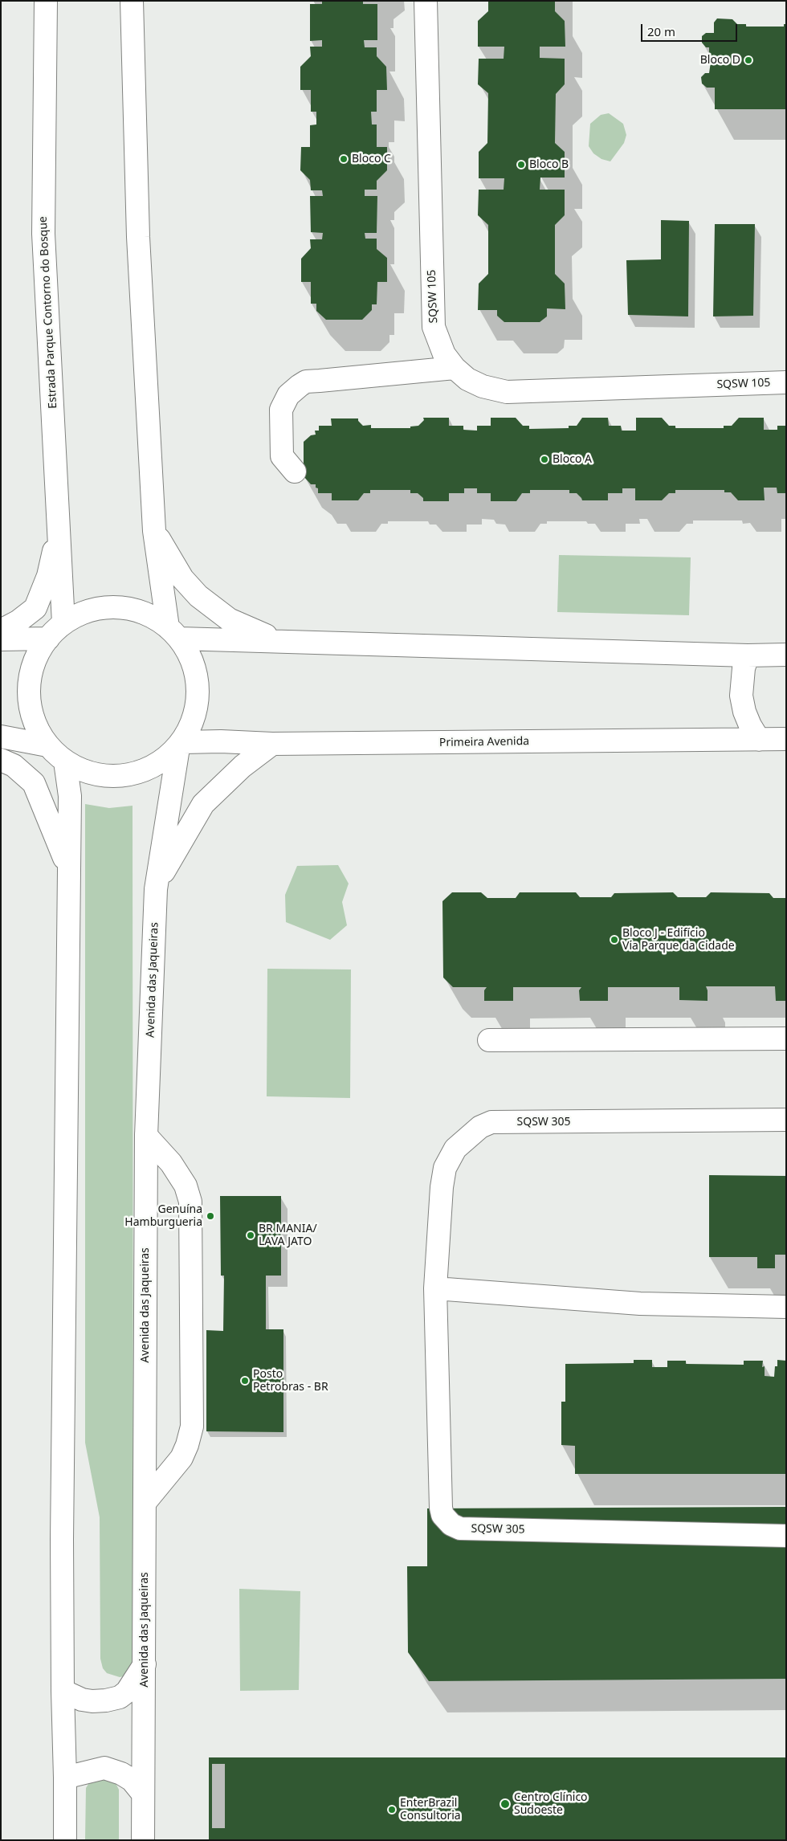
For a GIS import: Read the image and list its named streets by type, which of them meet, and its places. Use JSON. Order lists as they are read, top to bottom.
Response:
{
  "streets": {
    "main road": [
      "SQSW 105",
      "Estrada Parque Contorno do Bosque",
      "Primeira Avenida",
      "Avenida das Jaqueiras",
      "SQSW 305"
    ]
  },
  "crossings": [
    ["Primeira Avenida", "Avenida das Jaqueiras"]
  ],
  "places": [
    "Bloco D",
    "Bloco C",
    "Bloco B",
    "Bloco A",
    "Bloco J - Edifício Via Parque da Cidade",
    "Genuína Hamburgueria",
    "BR MANIA/ LAVA JATO",
    "Posto Petrobras - BR",
    "Centro Clínico Sudoeste",
    "EnterBrazil Consultoria"
  ],
  "scale_bar": "20 m"
}
